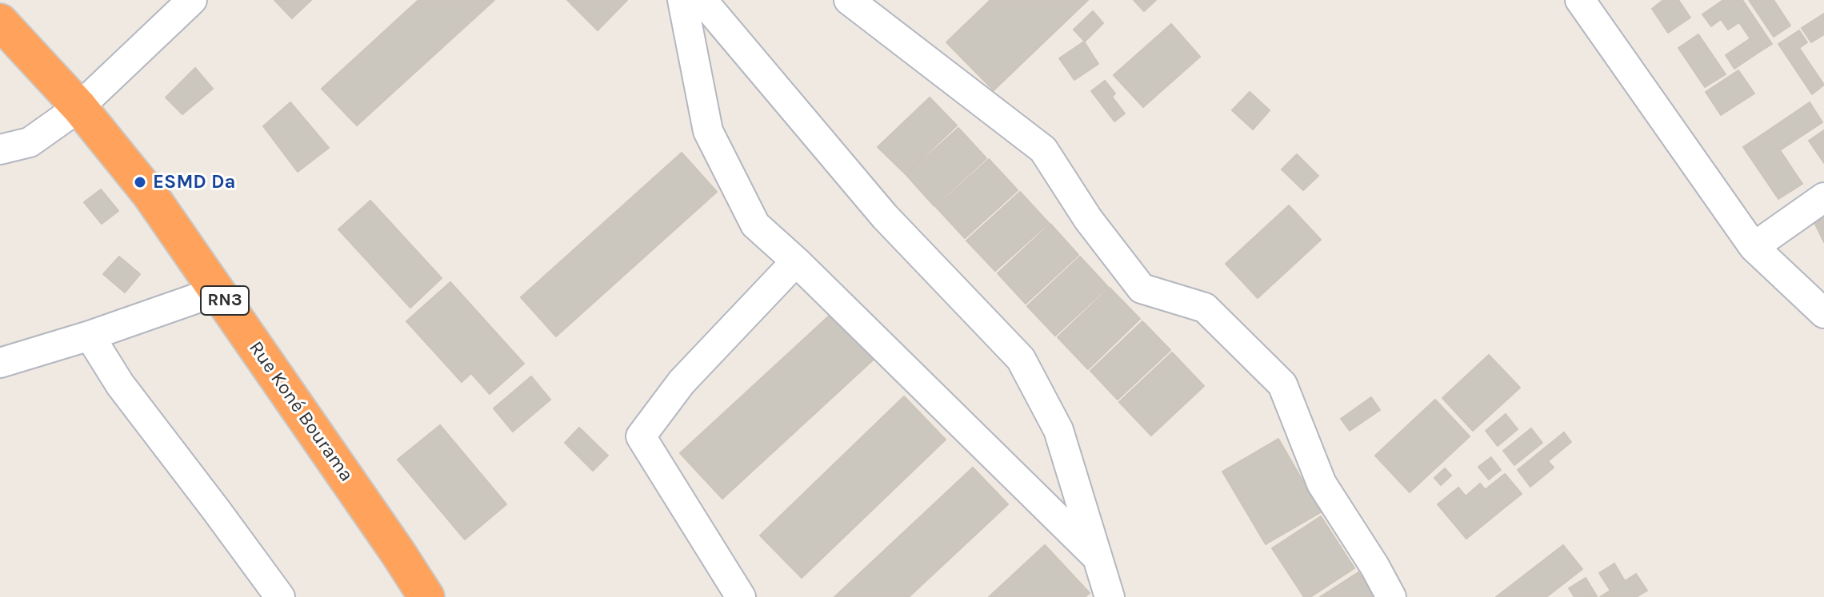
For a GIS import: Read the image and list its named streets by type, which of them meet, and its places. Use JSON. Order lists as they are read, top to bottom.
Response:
{
  "streets": {
    "highway": ["RN3", "Rue Koné Bourama"]
  },
  "places": ["ESMD Da"]
}
